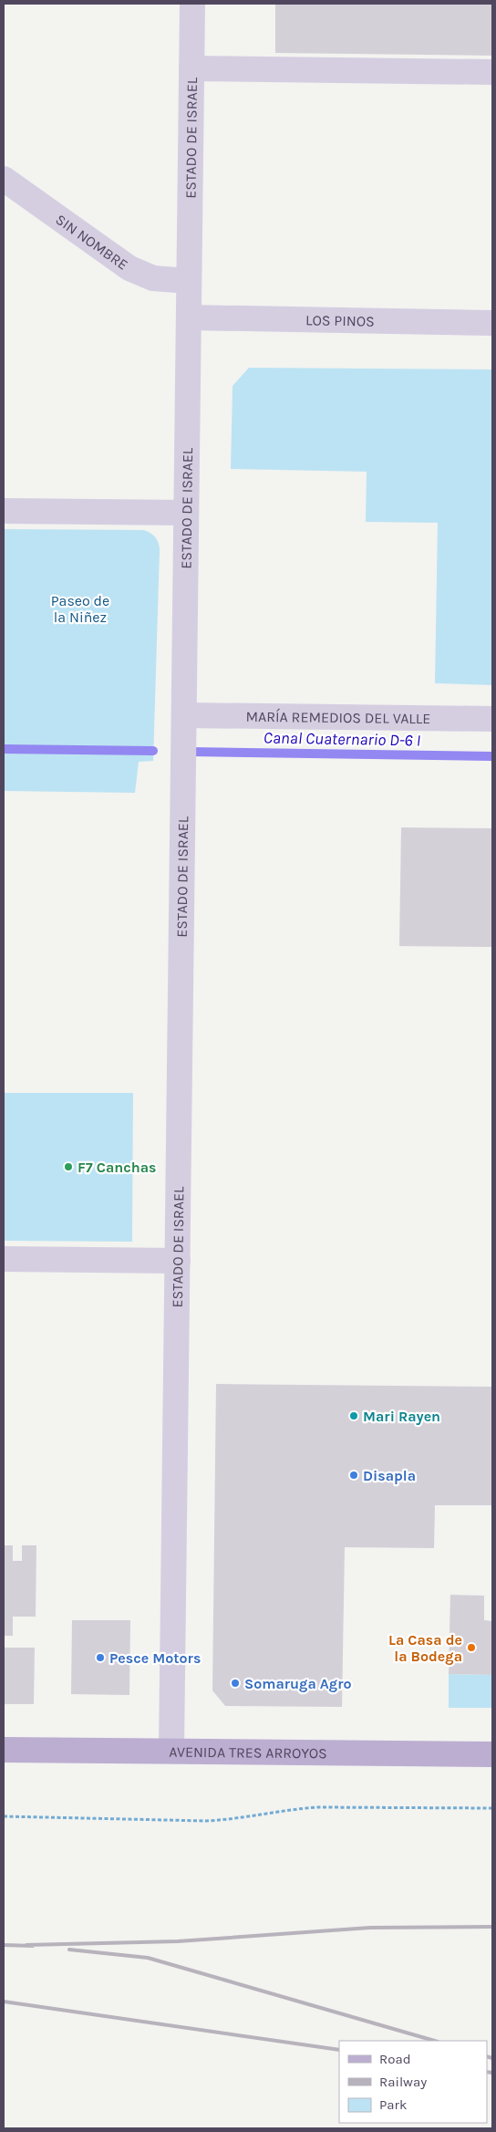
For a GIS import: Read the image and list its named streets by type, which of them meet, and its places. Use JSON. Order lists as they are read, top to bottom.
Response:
{
  "streets": {
    "main road": ["AVENIDA TRES ARROYOS"],
    "street": [
      "ESTADO DE ISRAEL",
      "SIN NOMBRE",
      "LOS PINOS",
      "MARÍA REMEDIOS DEL VALLE"
    ]
  },
  "crossings": [
    ["ESTADO DE ISRAEL", "SIN NOMBRE"],
    ["ESTADO DE ISRAEL", "LOS PINOS"],
    ["ESTADO DE ISRAEL", "MARÍA REMEDIOS DEL VALLE"],
    ["ESTADO DE ISRAEL", "AVENIDA TRES ARROYOS"]
  ],
  "water": ["Canal Cuaternario D-6 I"],
  "parks": ["Paseo de la Niñez"],
  "places": [
    "F7 Canchas",
    "Mari Rayen",
    "Disapla",
    "La Casa de la Bodega",
    "Pesce Motors",
    "Somaruga Agro"
  ],
  "legend": ["Road", "Railway", "Park"]
}
